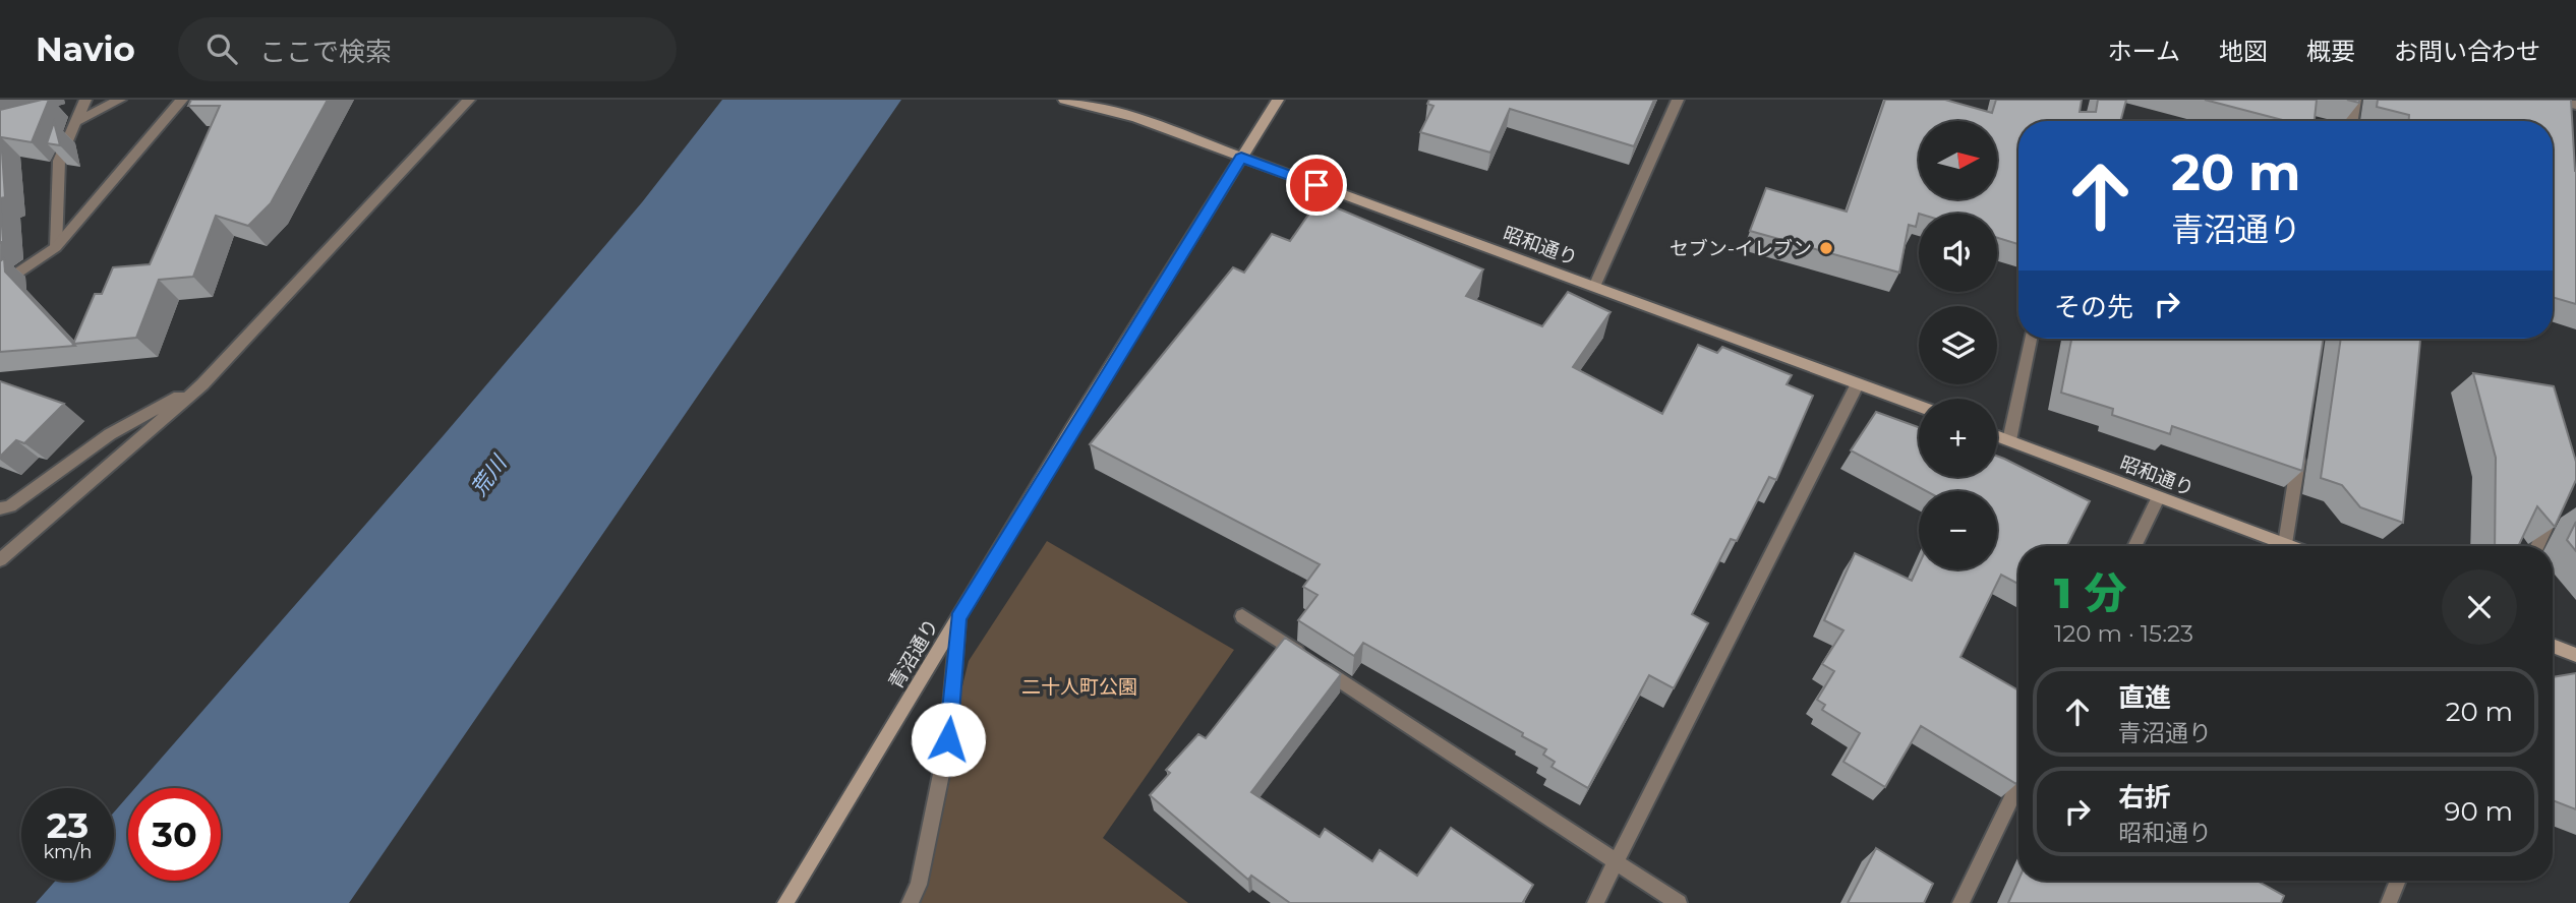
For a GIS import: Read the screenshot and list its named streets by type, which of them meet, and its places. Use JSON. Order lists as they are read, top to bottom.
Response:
{
  "streets": {
    "street": ["昭和通り", "青沼通り"]
  },
  "crossings": [
    ["昭和通り", "青沼通り"]
  ],
  "water": ["荒川"],
  "parks": ["二十人町公園"],
  "places": ["セブン-イレブン"],
  "north": "right",
  "page": {
    "header": "Navio",
    "search": "ここで検索",
    "nav": [
      "ホーム",
      "地図",
      "概要",
      "お問い合わせ"
    ],
    "map_buttons": ["+", "−"],
    "turn": ["20 m", "青沼通り"],
    "then": "その先",
    "heading": ["1 分", "120 m · 15:23"],
    "list": [
      {
        "name": "直進",
        "note": "青沼通り",
        "value": "20 m"
      },
      {
        "name": "右折",
        "note": "昭和通り",
        "value": "90 m"
      }
    ],
    "speed": "23 km/h",
    "limit": "30"
  }
}
